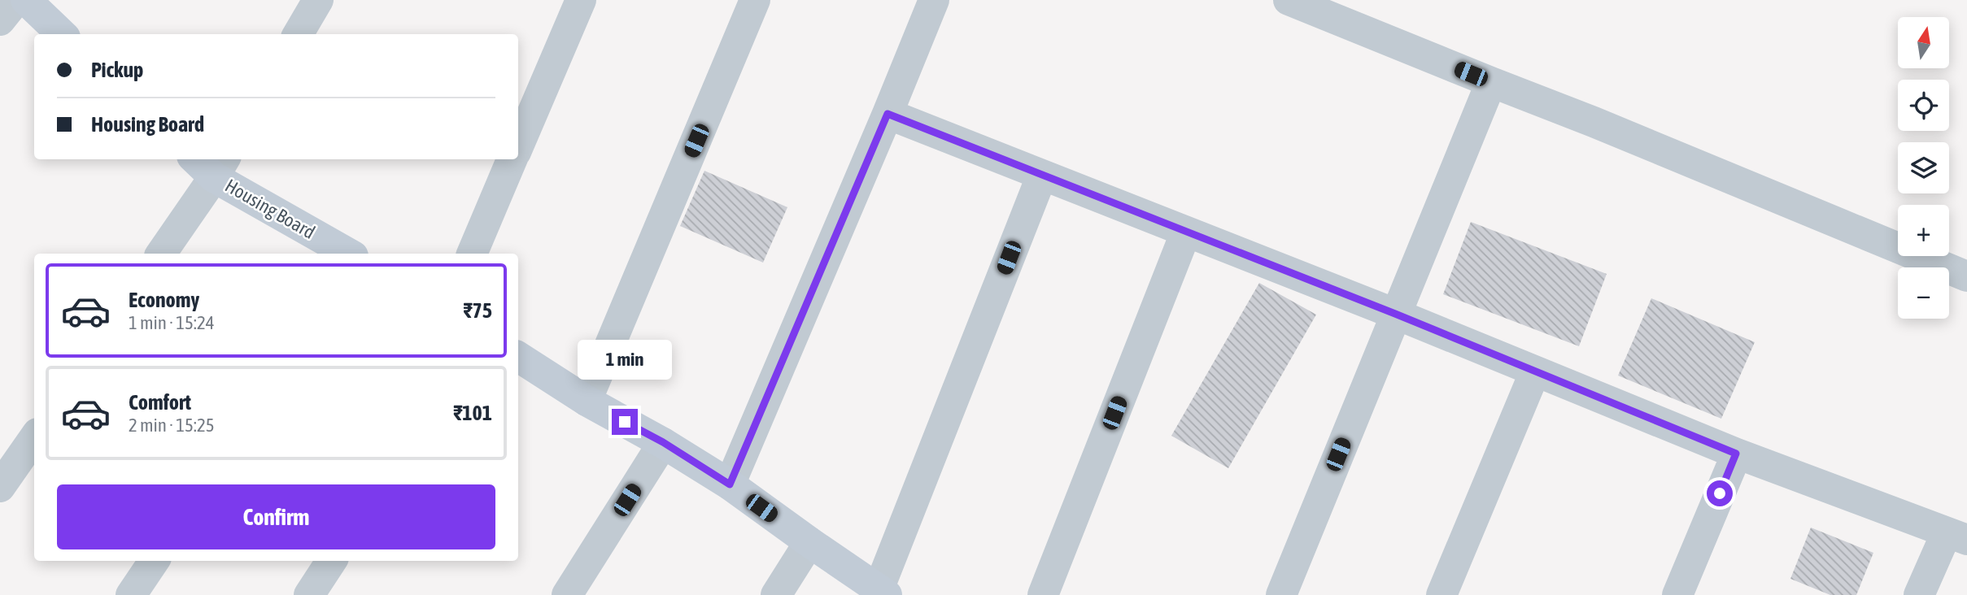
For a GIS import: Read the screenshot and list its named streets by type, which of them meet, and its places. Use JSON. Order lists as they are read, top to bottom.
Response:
{
  "streets": {
    "main road": ["Housing Board"]
  },
  "north": "top",
  "page": {
    "map_buttons": ["+", "−"],
    "banner": ["Pickup", "Housing Board"],
    "list": [
      {
        "name": "Economy",
        "note": "1 min · 15:24",
        "value": "₹75"
      },
      {
        "name": "Comfort",
        "note": "2 min · 15:25",
        "value": "₹101"
      }
    ],
    "bubble": "1 min",
    "buttons": "Confirm"
  }
}
